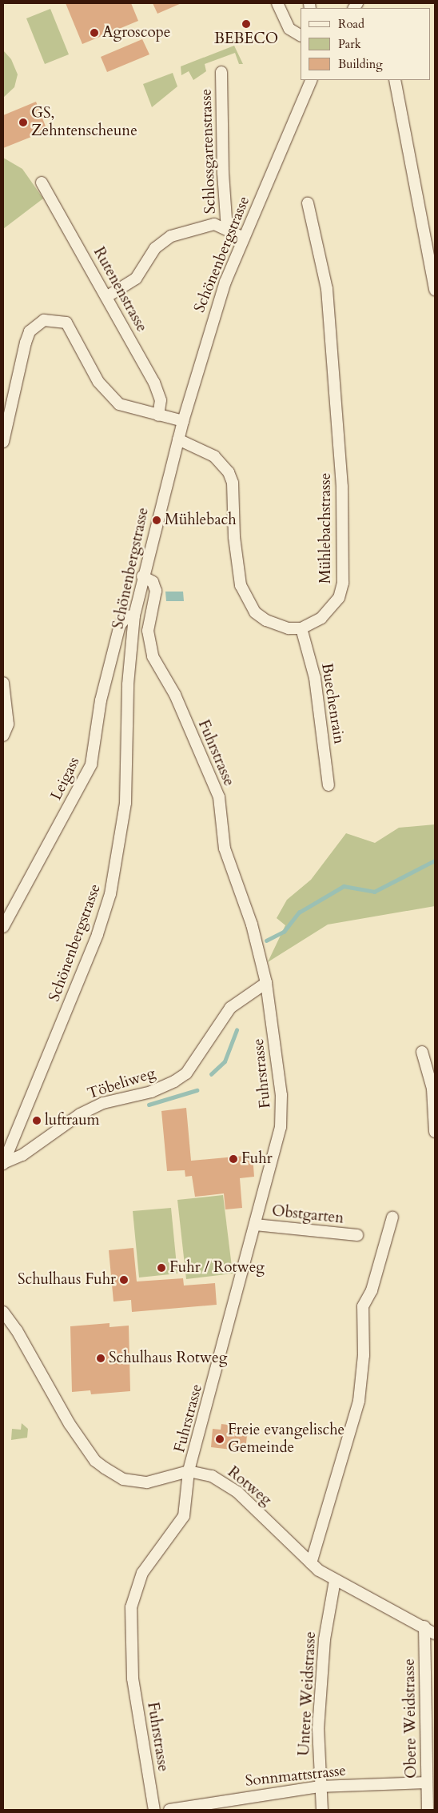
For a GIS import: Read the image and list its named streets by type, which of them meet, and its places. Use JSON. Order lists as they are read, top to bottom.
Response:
{
  "streets": {
    "street": [
      "Schlossgartenstrasse",
      "Schönenbergstrasse",
      "Rutenenstrasse",
      "Mühlebachstrasse",
      "Buechenrain",
      "Fuhrstrasse",
      "Leigass",
      "Töbeliweg",
      "Obstgarten",
      "Rotweg",
      "Untere Weidstrasse",
      "Obere Weidstrasse",
      "Sonnmattstrasse"
    ]
  },
  "crossings": [
    ["Schönenbergstrasse", "Fuhrstrasse"],
    ["Schönenbergstrasse", "Leigass"],
    ["Schönenbergstrasse", "Töbeliweg"],
    ["Mühlebachstrasse", "Buechenrain"],
    ["Fuhrstrasse", "Töbeliweg"],
    ["Fuhrstrasse", "Obstgarten"],
    ["Fuhrstrasse", "Rotweg"],
    ["Rotweg", "Untere Weidstrasse"],
    ["Rotweg", "Obere Weidstrasse"],
    ["Untere Weidstrasse", "Sonnmattstrasse"],
    ["Obere Weidstrasse", "Sonnmattstrasse"]
  ],
  "places": [
    "BEBECO",
    "Agroscope",
    "GS, Zehntenscheune",
    "Mühlebach",
    "luftraum",
    "Fuhr",
    "Fuhr / Rotweg",
    "Schulhaus Fuhr",
    "Schulhaus Rotweg",
    "Freie evangelische Gemeinde"
  ],
  "legend": ["Road", "Park", "Building"]
}
